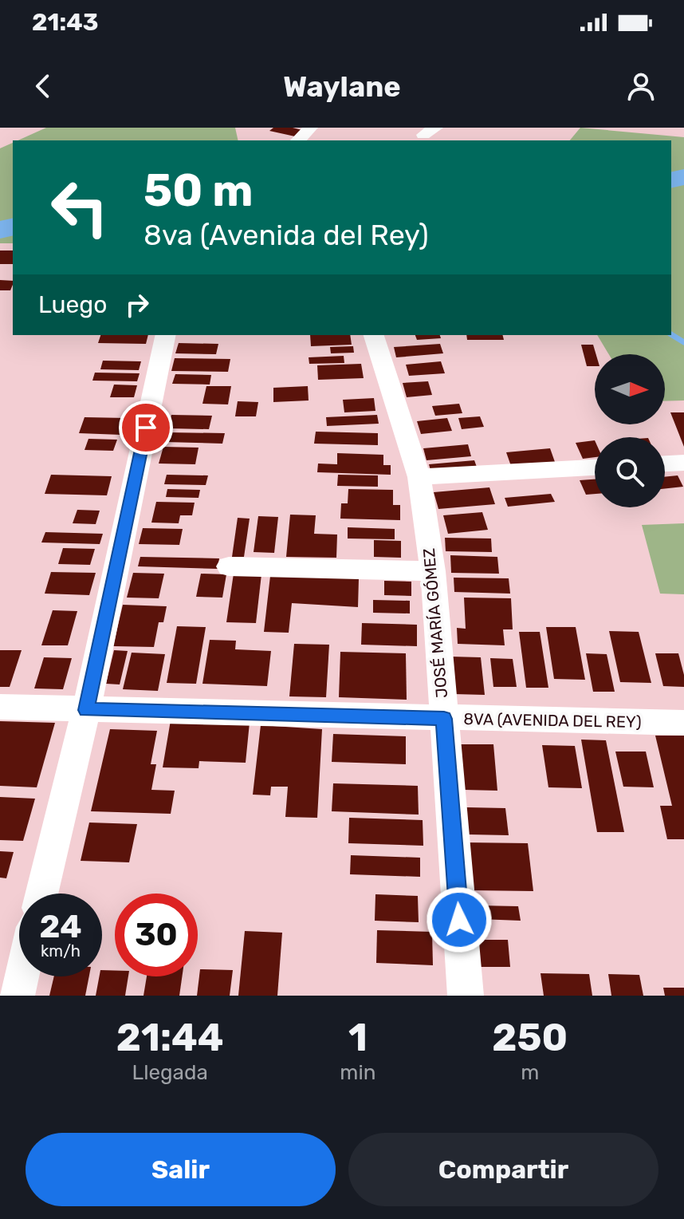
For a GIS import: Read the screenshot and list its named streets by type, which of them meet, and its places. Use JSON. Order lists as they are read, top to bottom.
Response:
{
  "streets": {
    "street": ["JOSÉ MARÍA GÓMEZ", "8VA (AVENIDA DEL REY)"]
  },
  "crossings": [
    ["JOSÉ MARÍA GÓMEZ", "8VA (AVENIDA DEL REY)"]
  ],
  "north": "right",
  "page": {
    "status": "21:43",
    "header": "Waylane",
    "turn": ["50 m", "8va (Avenida del Rey)"],
    "then": "Luego",
    "speed": "24 km/h",
    "limit": "30",
    "eta": [
      "21:44",
      "Llegada",
      "1",
      "min",
      "250",
      "m"
    ],
    "buttons": ["Salir", "Compartir"]
  }
}
